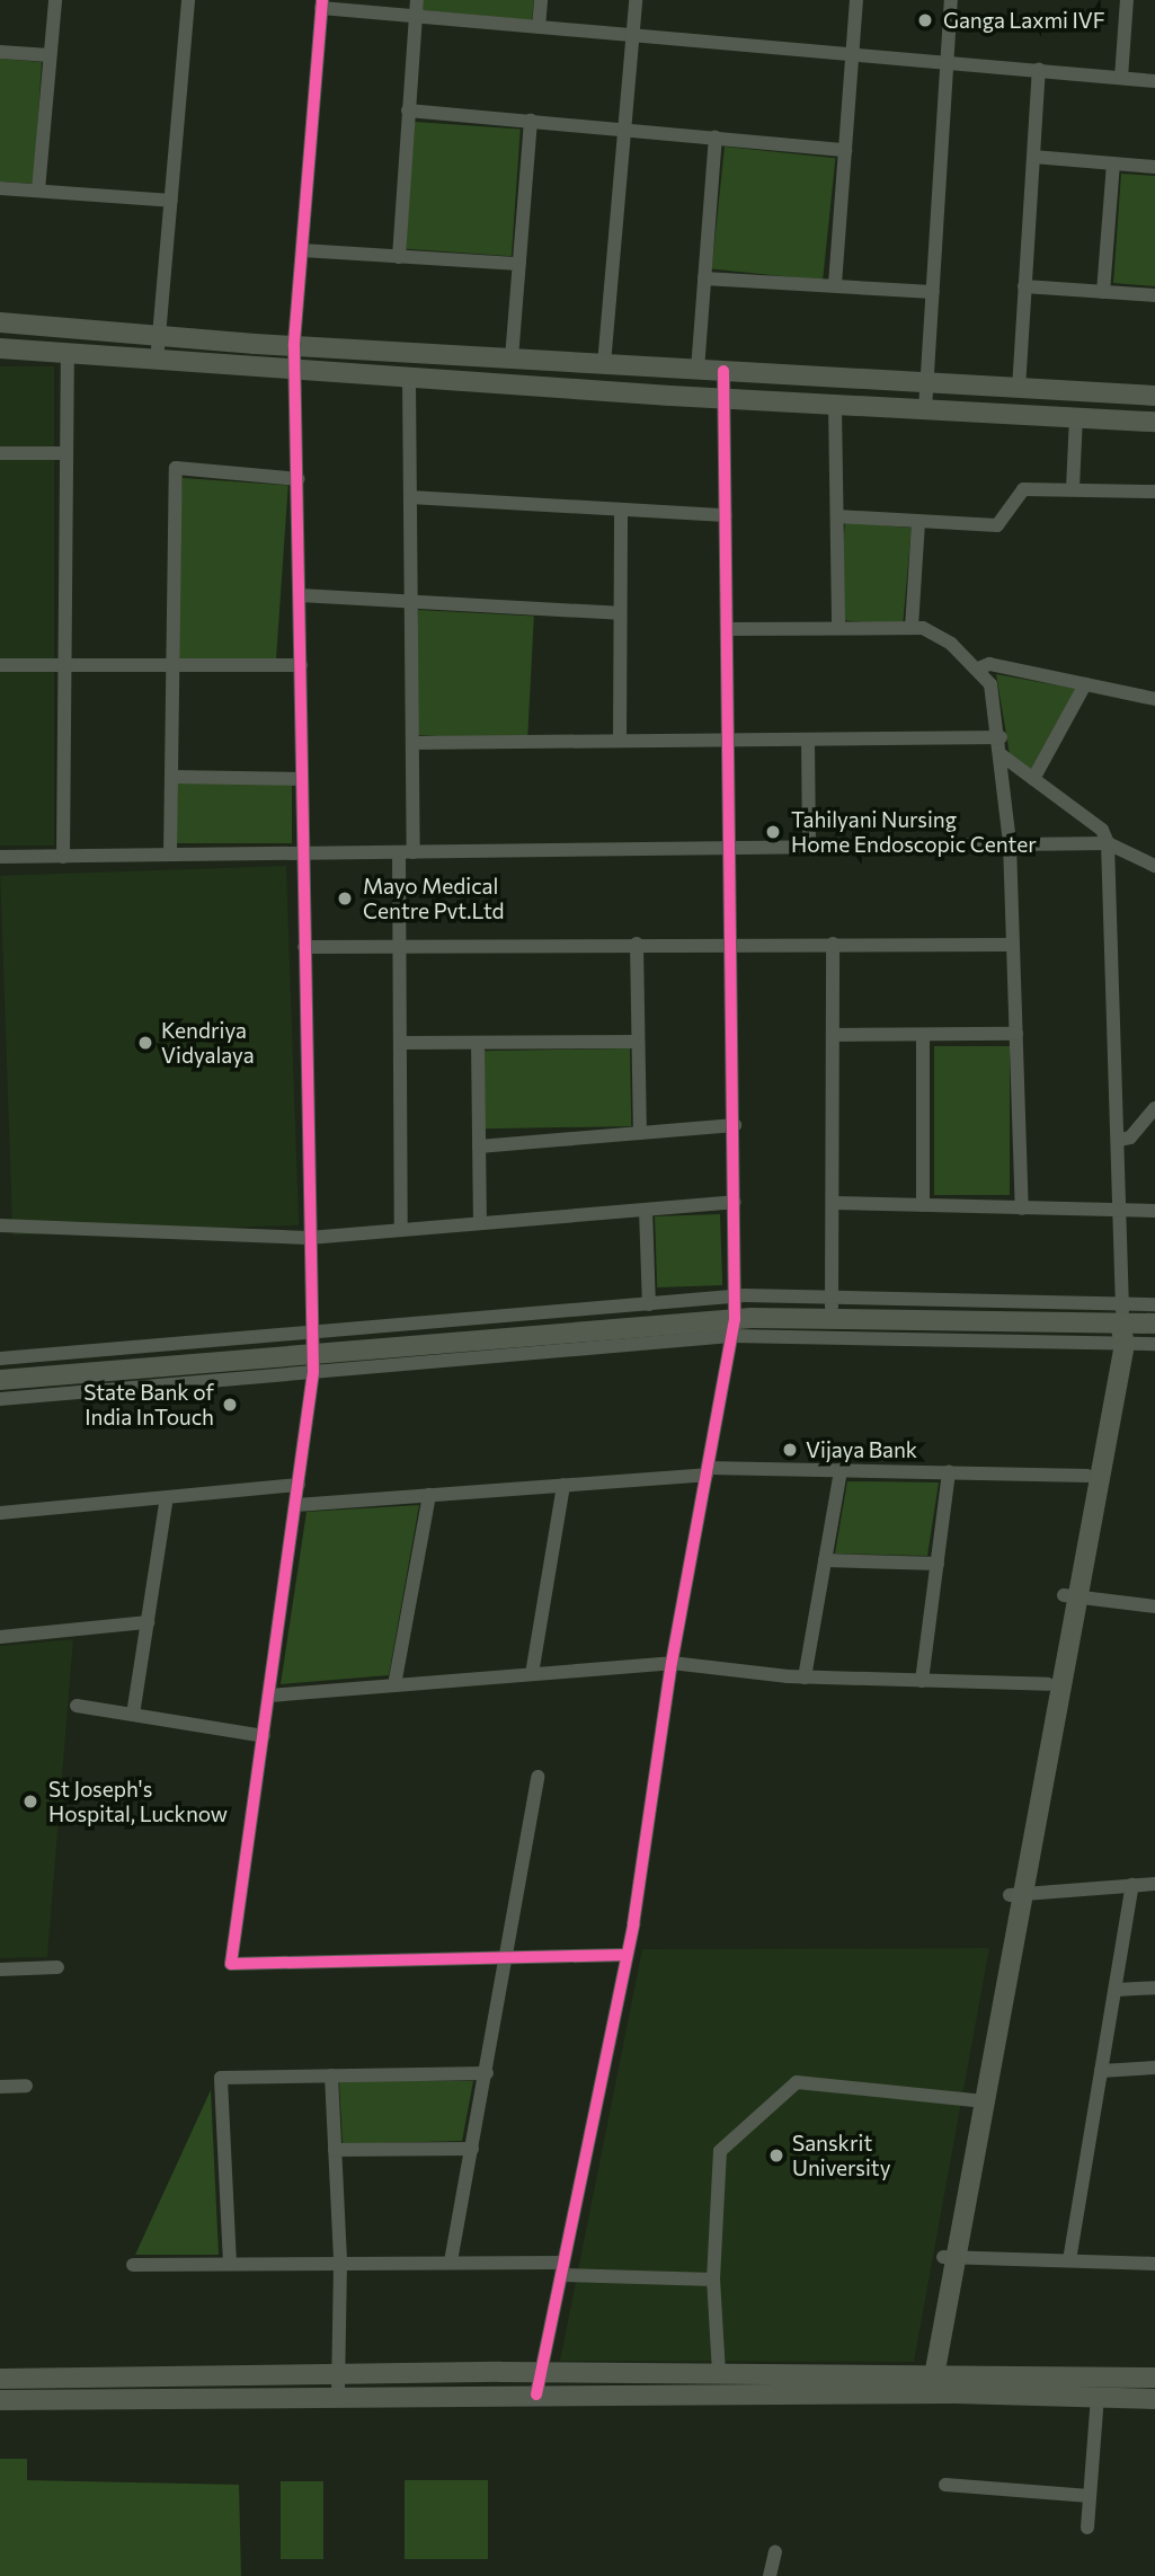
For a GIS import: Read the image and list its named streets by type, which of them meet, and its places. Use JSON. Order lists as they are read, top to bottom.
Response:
{
  "places": [
    "Ganga Laxmi IVF",
    "Tahilyani Nursing Home Endoscopic Center",
    "Mayo Medical Centre Pvt.Ltd",
    "Kendriya Vidyalaya",
    "State Bank of India InTouch",
    "Vijaya Bank",
    "St Joseph's Hospital, Lucknow",
    "Sanskrit University"
  ]
}
